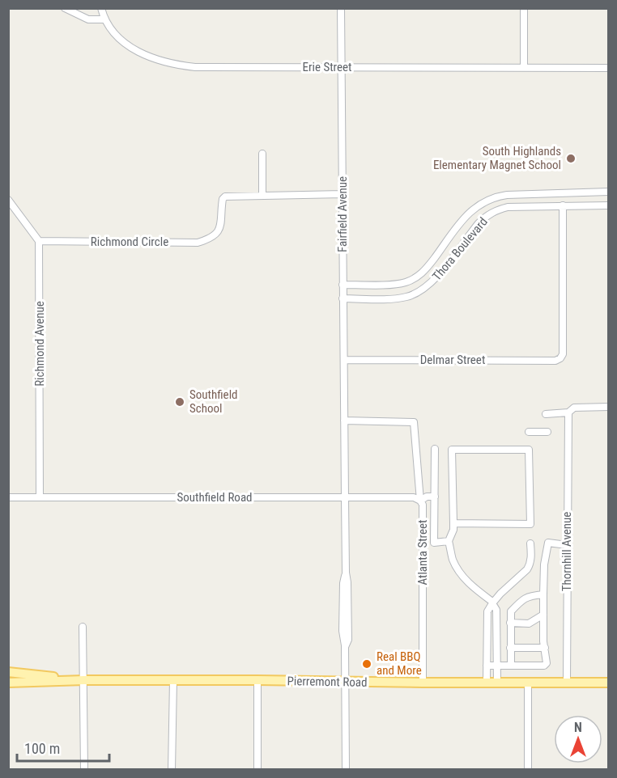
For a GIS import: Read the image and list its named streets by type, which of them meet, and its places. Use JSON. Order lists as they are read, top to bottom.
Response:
{
  "streets": {
    "main road": ["Pierremont Road"],
    "street": [
      "Erie Street",
      "Fairfield Avenue",
      "Richmond Circle",
      "Thora Boulevard",
      "Richmond Avenue",
      "Delmar Street",
      "Southfield Road",
      "Thornhill Avenue",
      "Atlanta Street"
    ]
  },
  "crossings": [
    ["Erie Street", "Fairfield Avenue"],
    ["Fairfield Avenue", "Thora Boulevard"],
    ["Fairfield Avenue", "Delmar Street"],
    ["Fairfield Avenue", "Southfield Road"],
    ["Fairfield Avenue", "Atlanta Street"],
    ["Fairfield Avenue", "Pierremont Road"],
    ["Richmond Circle", "Richmond Avenue"],
    ["Thora Boulevard", "Delmar Street"],
    ["Richmond Avenue", "Southfield Road"],
    ["Southfield Road", "Atlanta Street"],
    ["Thornhill Avenue", "Pierremont Road"],
    ["Atlanta Street", "Pierremont Road"]
  ],
  "places": ["South Highlands Elementary Magnet School", "Southfield School", "Real BBQ and More"],
  "scale_bar": "100 m",
  "north": "top"
}
